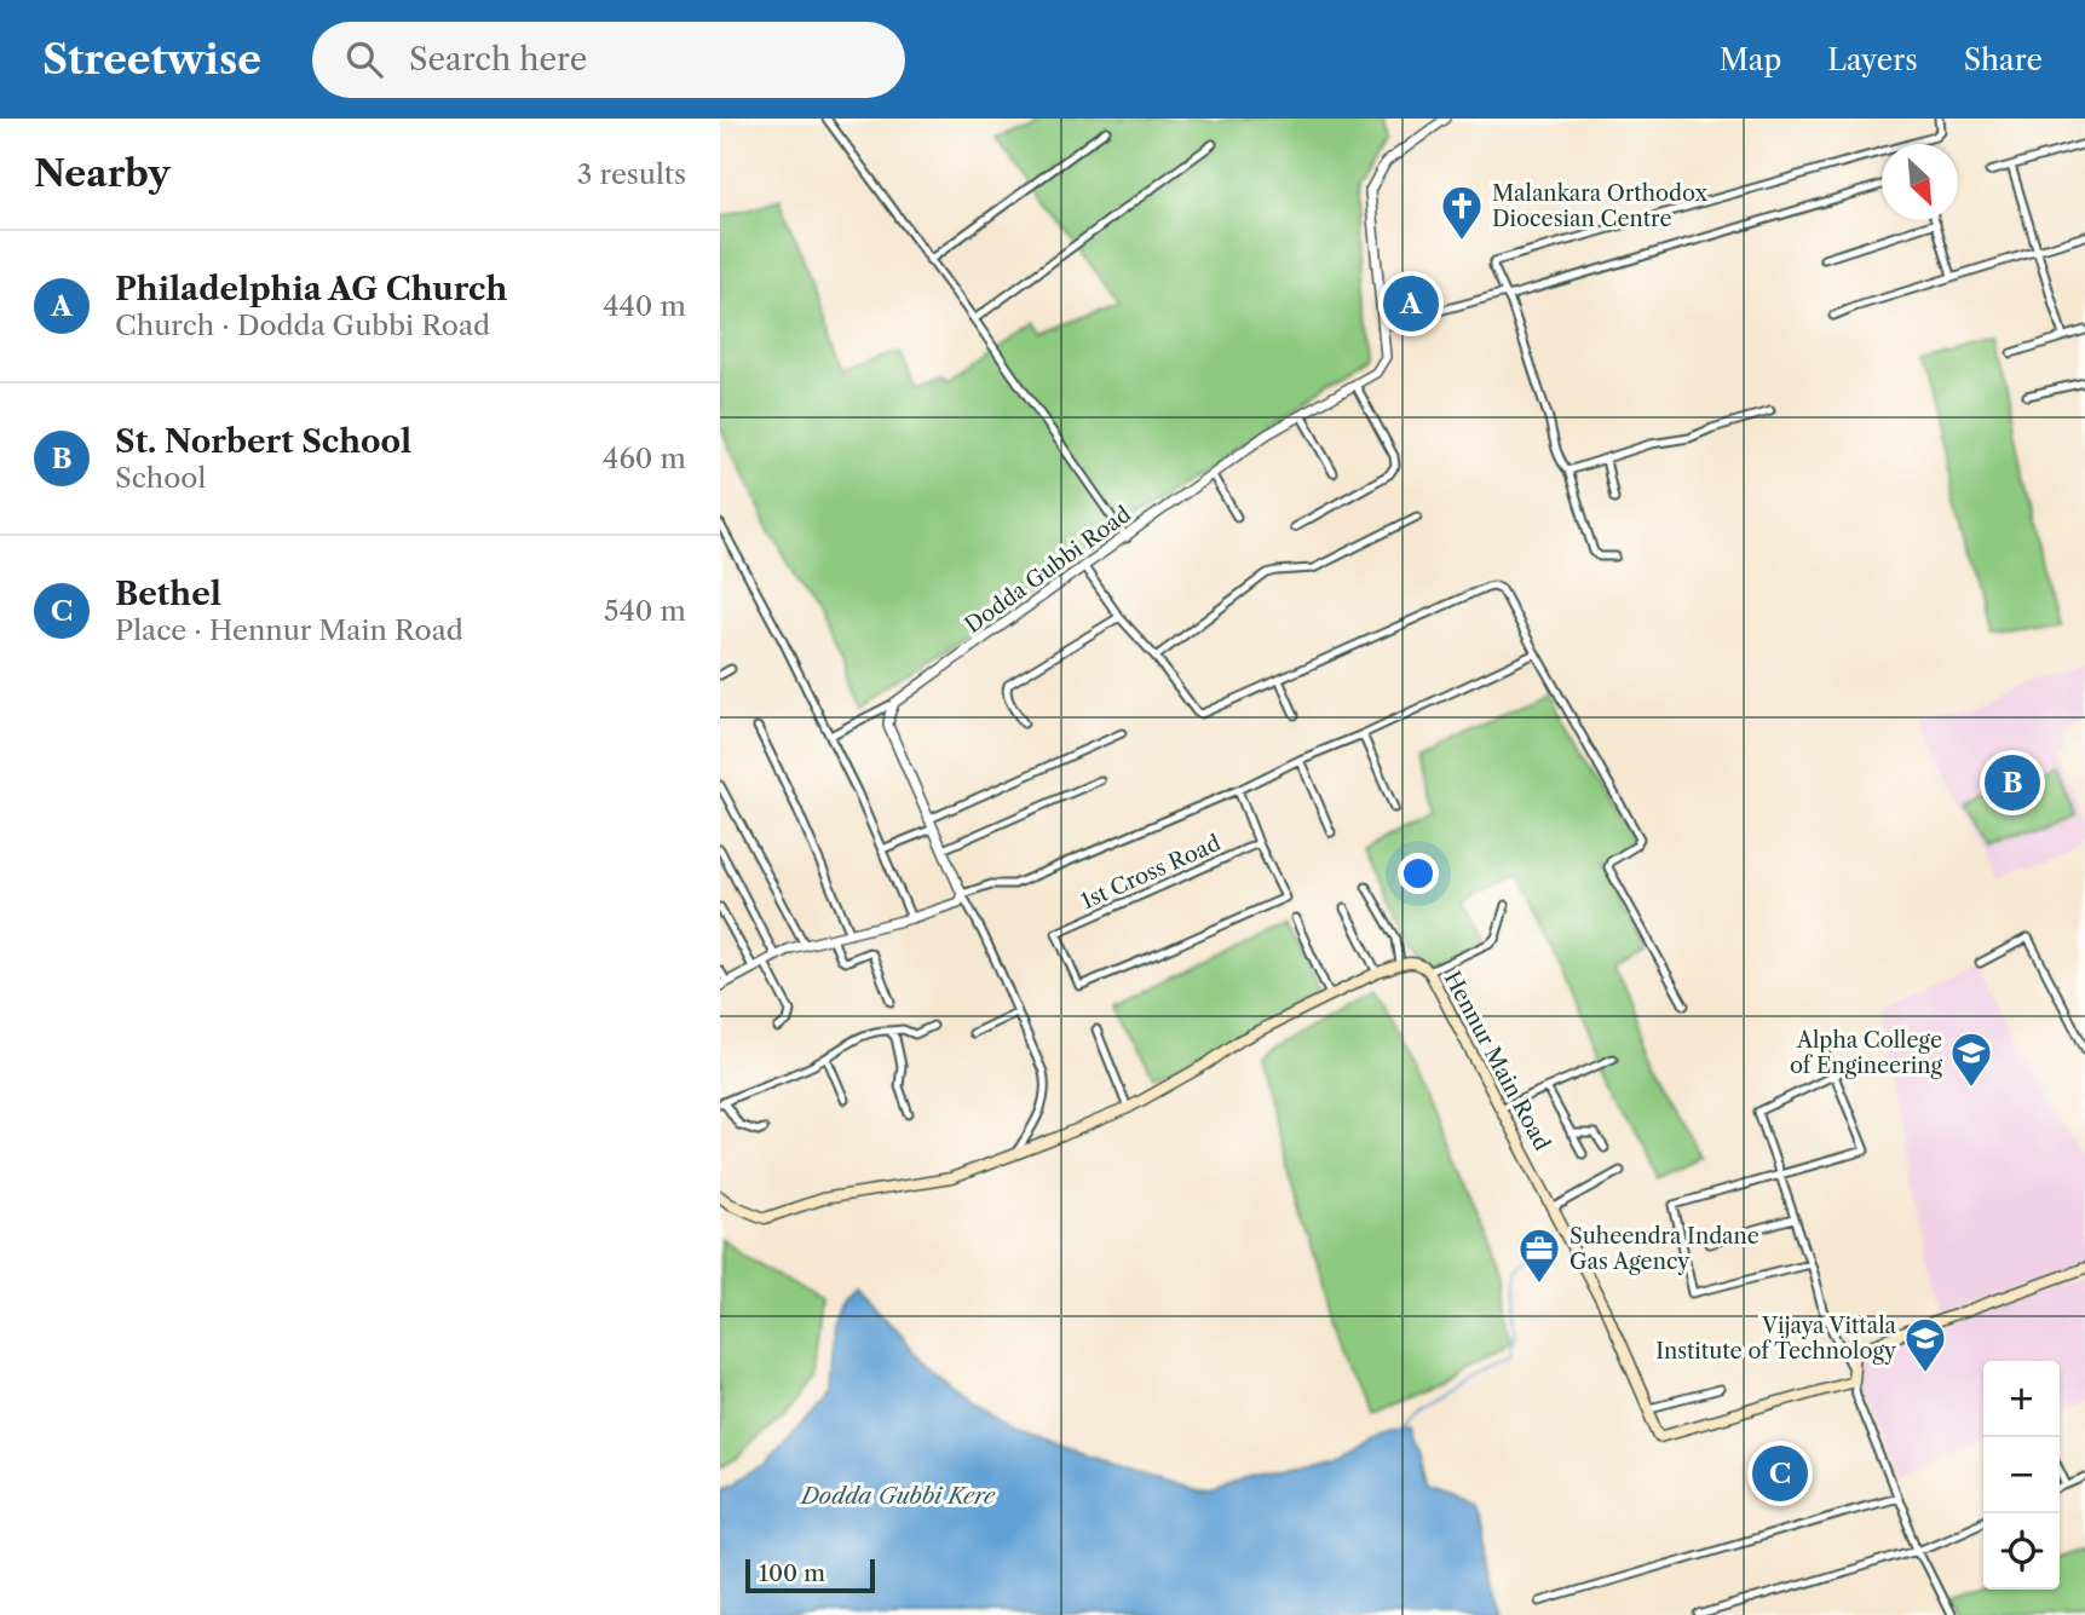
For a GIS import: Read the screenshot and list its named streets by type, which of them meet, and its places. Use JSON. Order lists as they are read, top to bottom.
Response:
{
  "streets": {
    "main road": ["Hennur Main Road"],
    "street": ["Dodda Gubbi Road", "1st Cross Road"]
  },
  "water": ["Dodda Gubbi Kere"],
  "places": {
    "church": ["Malankara Orthodox Diocesian Centre"],
    "school or university": ["Alpha College of Engineering", "Vijaya Vittala Institute of Technology"],
    "office": ["Suheendra Indane Gas Agency"]
  },
  "scale_bar": "100 m",
  "north": "bottom right",
  "page": {
    "header": "Streetwise",
    "search": "Search here",
    "nav": ["Map", "Layers", "Share"],
    "heading": ["Nearby", "3 results"],
    "list": [
      {
        "mark": "A",
        "name": "Philadelphia AG Church",
        "note": "Church · Dodda Gubbi Road",
        "value": "440 m"
      },
      {
        "mark": "B",
        "name": "St. Norbert School",
        "note": "School",
        "value": "460 m"
      },
      {
        "mark": "C",
        "name": "Bethel",
        "note": "Place · Hennur Main Road",
        "value": "540 m"
      }
    ],
    "pins": ["A", "B", "C"],
    "map_buttons": ["+", "−"],
    "scale": "100 m"
  }
}
